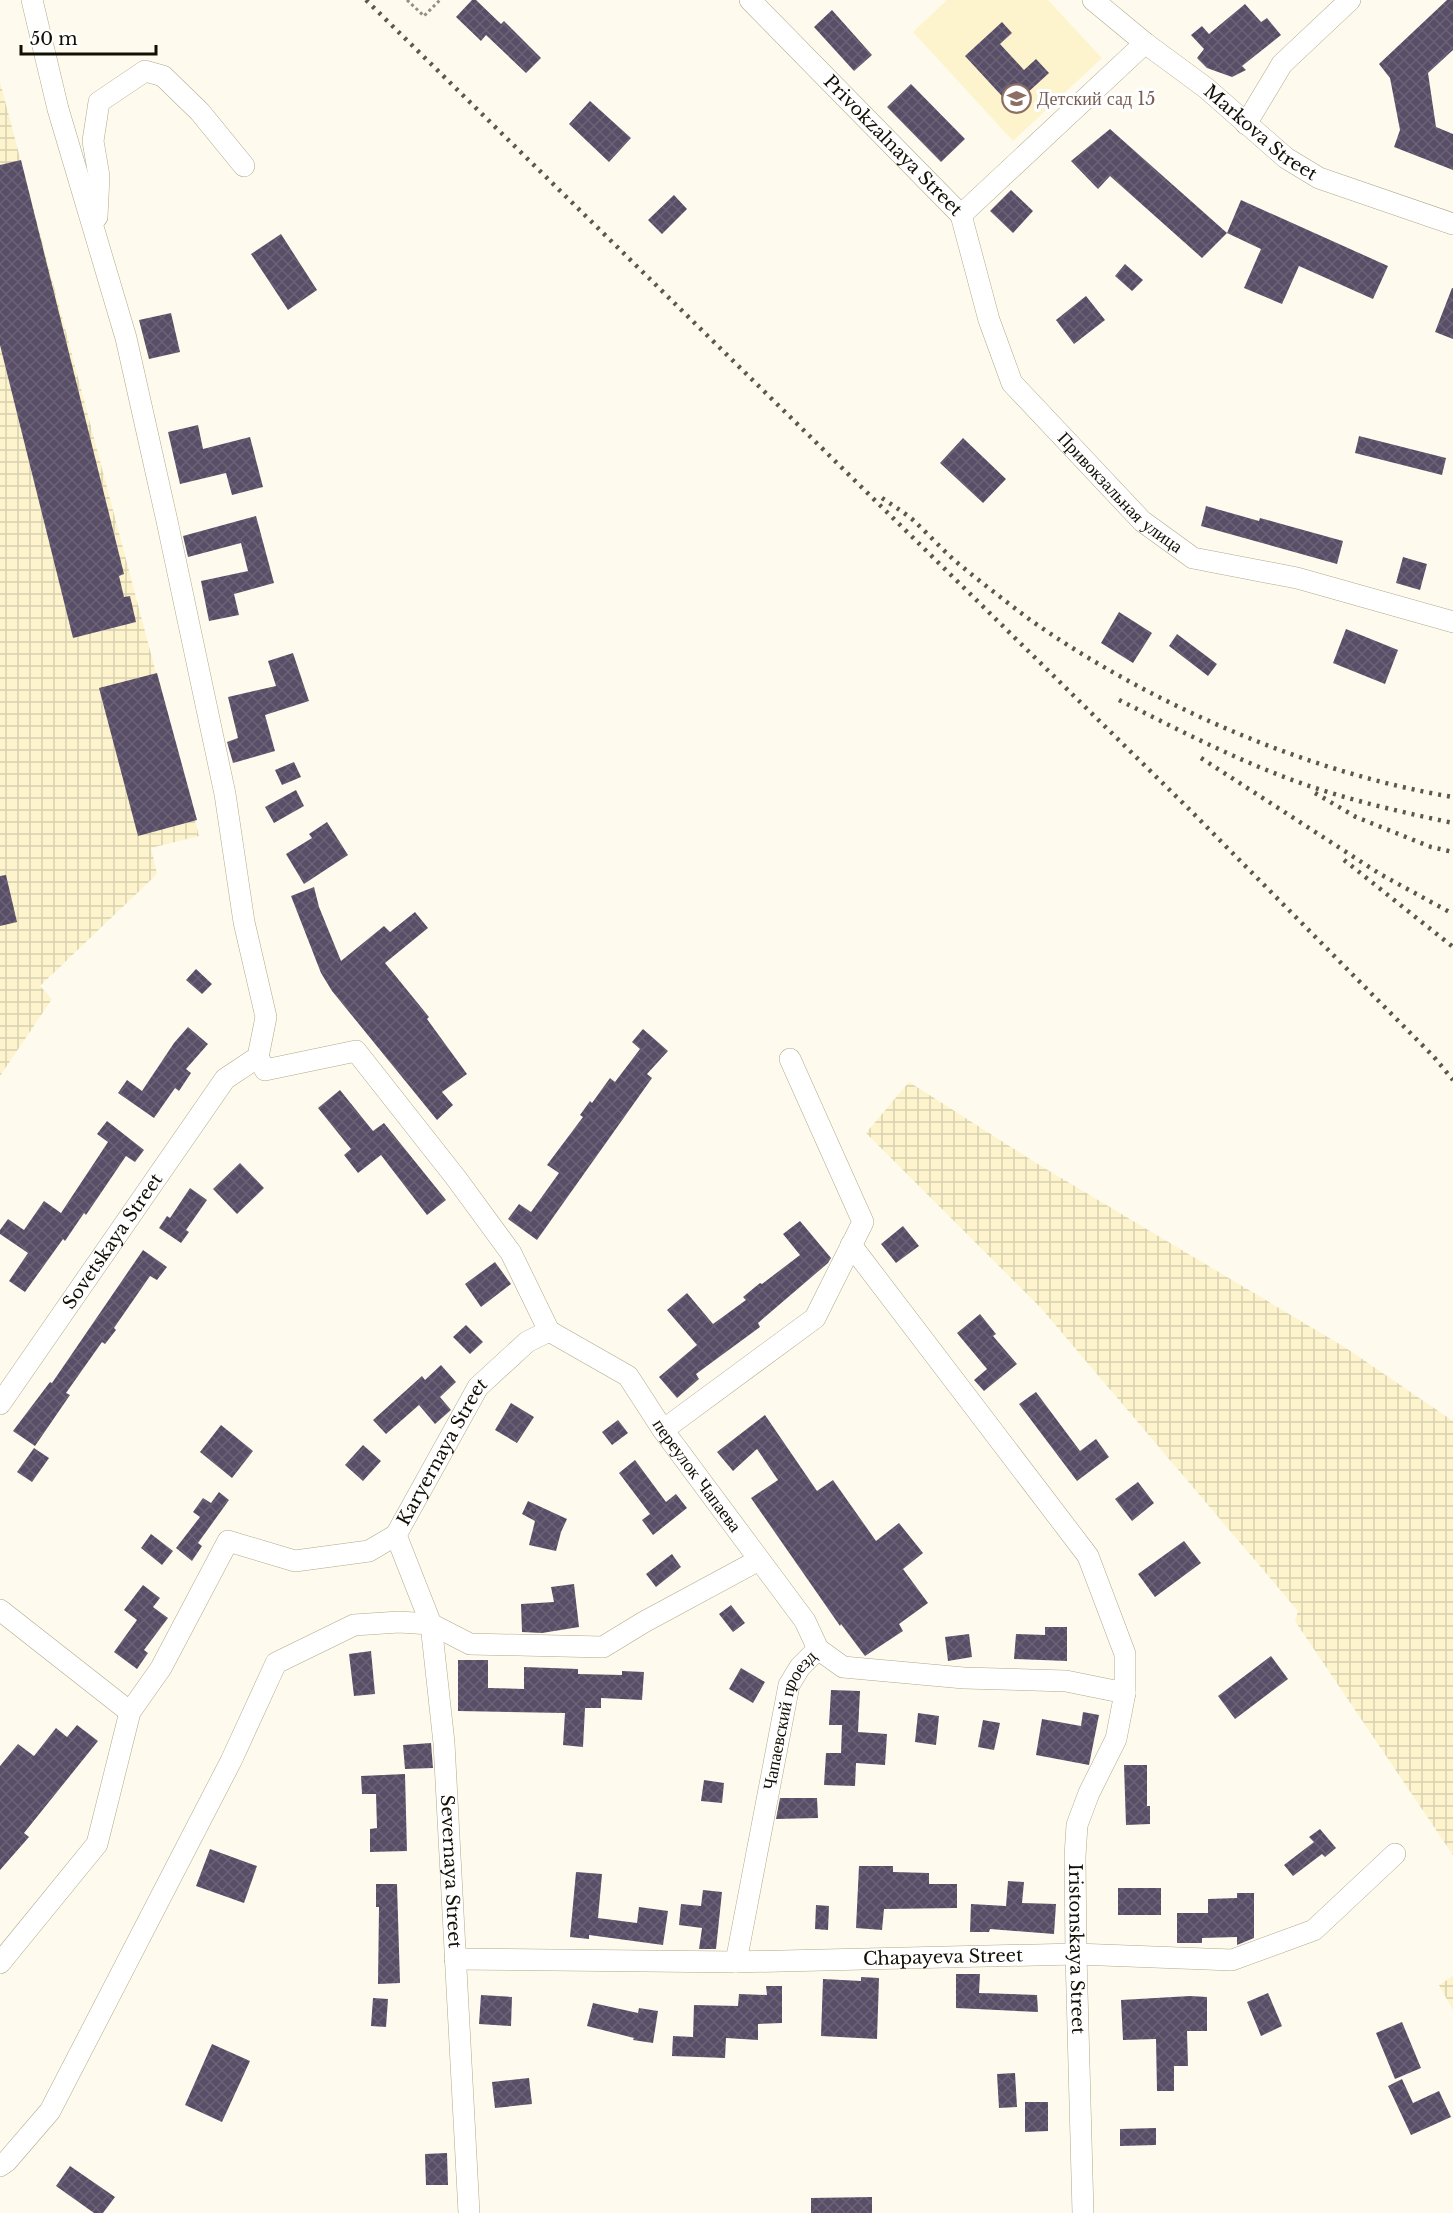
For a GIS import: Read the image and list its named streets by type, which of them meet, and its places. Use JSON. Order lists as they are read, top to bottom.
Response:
{
  "streets": {
    "street": [
      "Markova Street",
      "Privokzalnaya Street",
      "Привокзальная улица",
      "Sovetskaya Street",
      "Karyernaya Street",
      "переулок Чапаева",
      "Чапаевский проезд",
      "Severnaya Street",
      "Iristonskaya Street",
      "Chapayeva Street"
    ]
  },
  "crossings": [
    ["Markova Street", "Privokzalnaya Street"],
    ["Privokzalnaya Street", "Привокзальная улица"],
    ["Karyernaya Street", "переулок Чапаева"],
    ["Karyernaya Street", "Severnaya Street"],
    ["переулок Чапаева", "Чапаевский проезд"],
    ["Чапаевский проезд", "Iristonskaya Street"],
    ["Чапаевский проезд", "Chapayeva Street"],
    ["Severnaya Street", "Chapayeva Street"],
    ["Iristonskaya Street", "Chapayeva Street"]
  ],
  "places": {
    "school or university": ["Детский сад 15"]
  },
  "scale_bar": "50 m"
}
